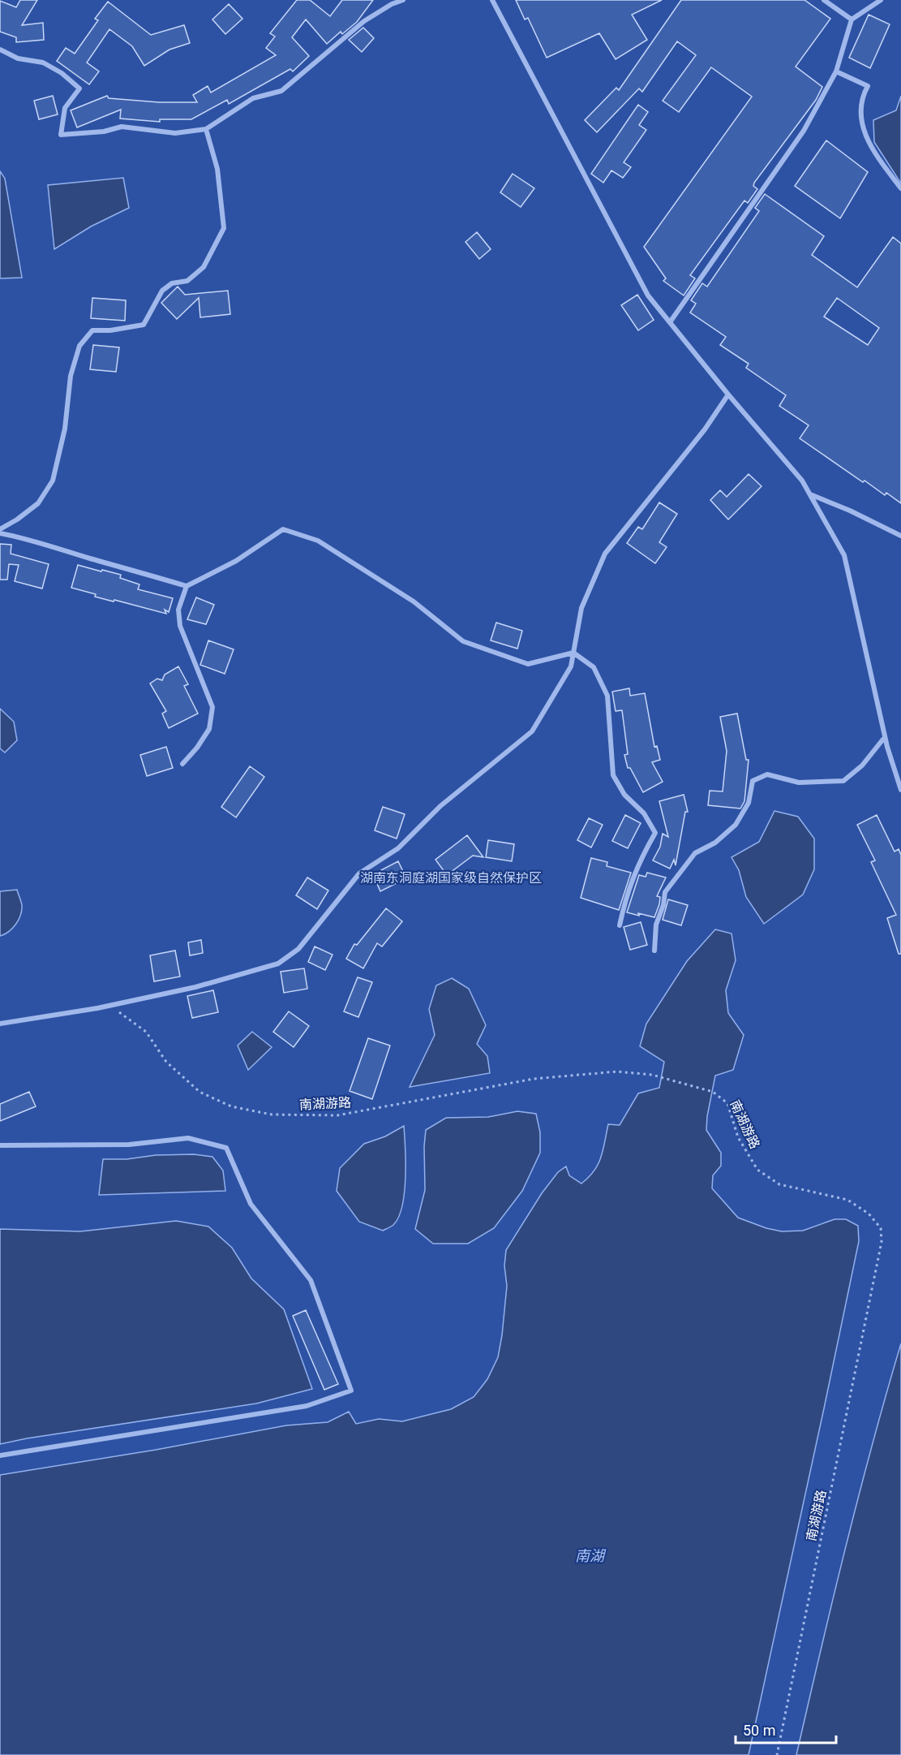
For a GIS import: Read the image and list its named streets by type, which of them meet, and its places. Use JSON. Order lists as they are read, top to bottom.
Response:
{
  "streets": {
    "path": ["南湖游路"]
  },
  "water": ["南湖"],
  "parks": ["湖南东洞庭湖国家级自然保护区"],
  "scale_bar": "50 m"
}
